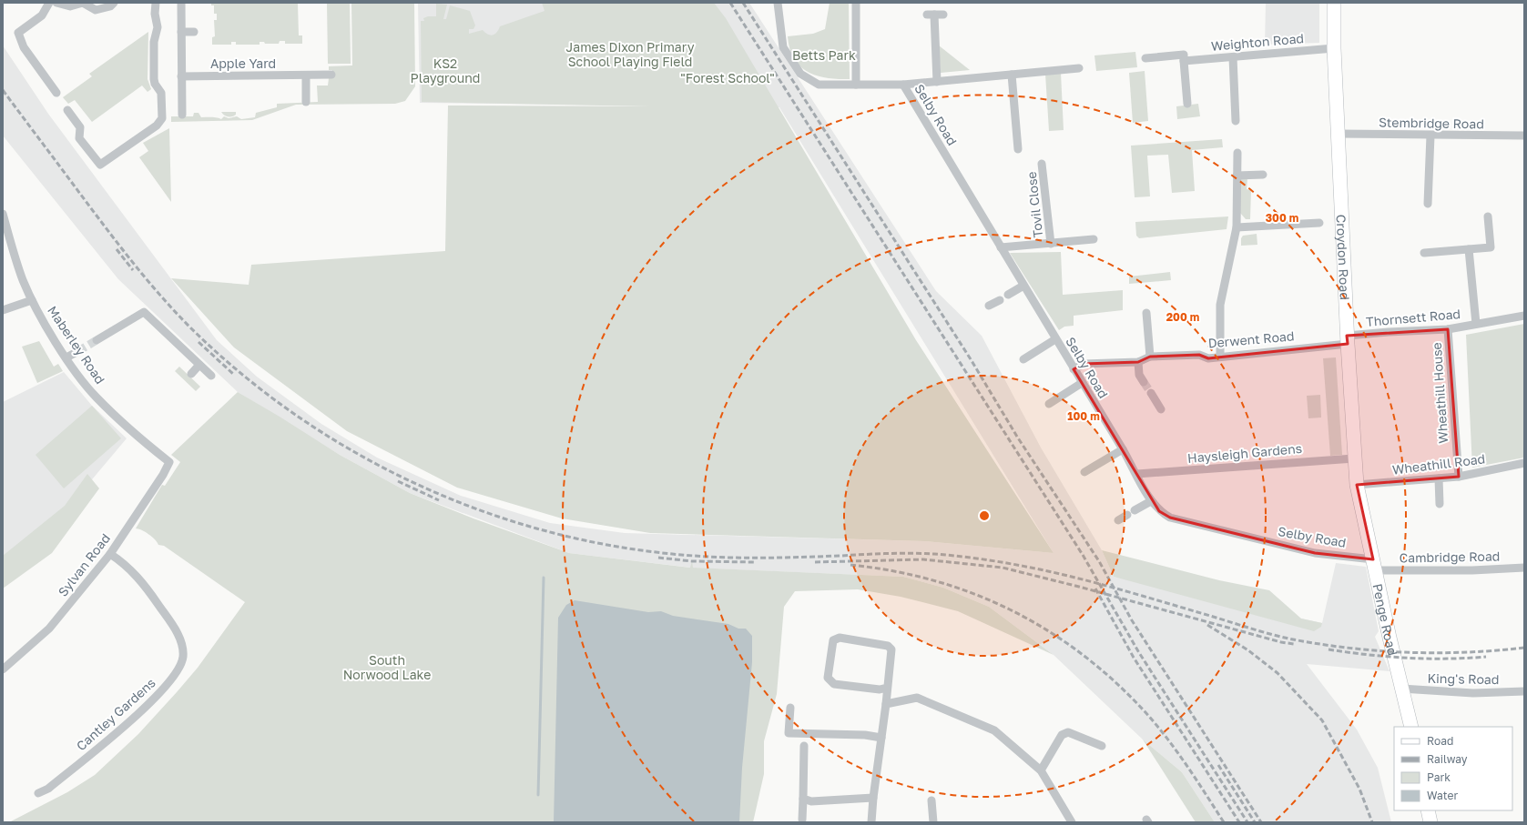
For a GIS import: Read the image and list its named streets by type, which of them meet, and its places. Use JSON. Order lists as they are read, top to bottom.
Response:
{
  "streets": {
    "main road": ["Croydon Road", "Penge Road"],
    "street": [
      "Weighton Road",
      "Apple Yard",
      "Selby Road",
      "Stembridge Road",
      "Tovil Close",
      "Thornsett Road",
      "Derwent Road",
      "Maberley Road",
      "Wheathill House",
      "Haysleigh Gardens",
      "Wheathill Road",
      "Cambridge Road",
      "Sylvan Road",
      "King's Road",
      "Cantley Gardens"
    ]
  },
  "crossings": [
    ["Weighton Road", "Croydon Road"],
    ["Selby Road", "Tovil Close"],
    ["Selby Road", "Derwent Road"],
    ["Selby Road", "Haysleigh Gardens"],
    ["Selby Road", "Cambridge Road"],
    ["Selby Road", "Penge Road"],
    ["Stembridge Road", "Croydon Road"],
    ["Croydon Road", "Thornsett Road"],
    ["Croydon Road", "Derwent Road"],
    ["Croydon Road", "Haysleigh Gardens"],
    ["Croydon Road", "Wheathill Road"],
    ["Croydon Road", "Penge Road"],
    ["Thornsett Road", "Derwent Road"],
    ["Thornsett Road", "Wheathill House"],
    ["Maberley Road", "Sylvan Road"],
    ["Wheathill House", "Wheathill Road"],
    ["Cambridge Road", "Penge Road"],
    ["Sylvan Road", "Cantley Gardens"],
    ["Penge Road", "King's Road"]
  ],
  "parks": [
    "James Dixon Primary School Playing Field",
    "Betts Park",
    "KS2 Playground",
    "\"Forest School\"",
    "South Norwood Lake"
  ],
  "legend": [
    "Road",
    "Railway",
    "Park",
    "Water"
  ],
  "rings": ["300 m", "200 m", "100 m"]
}
